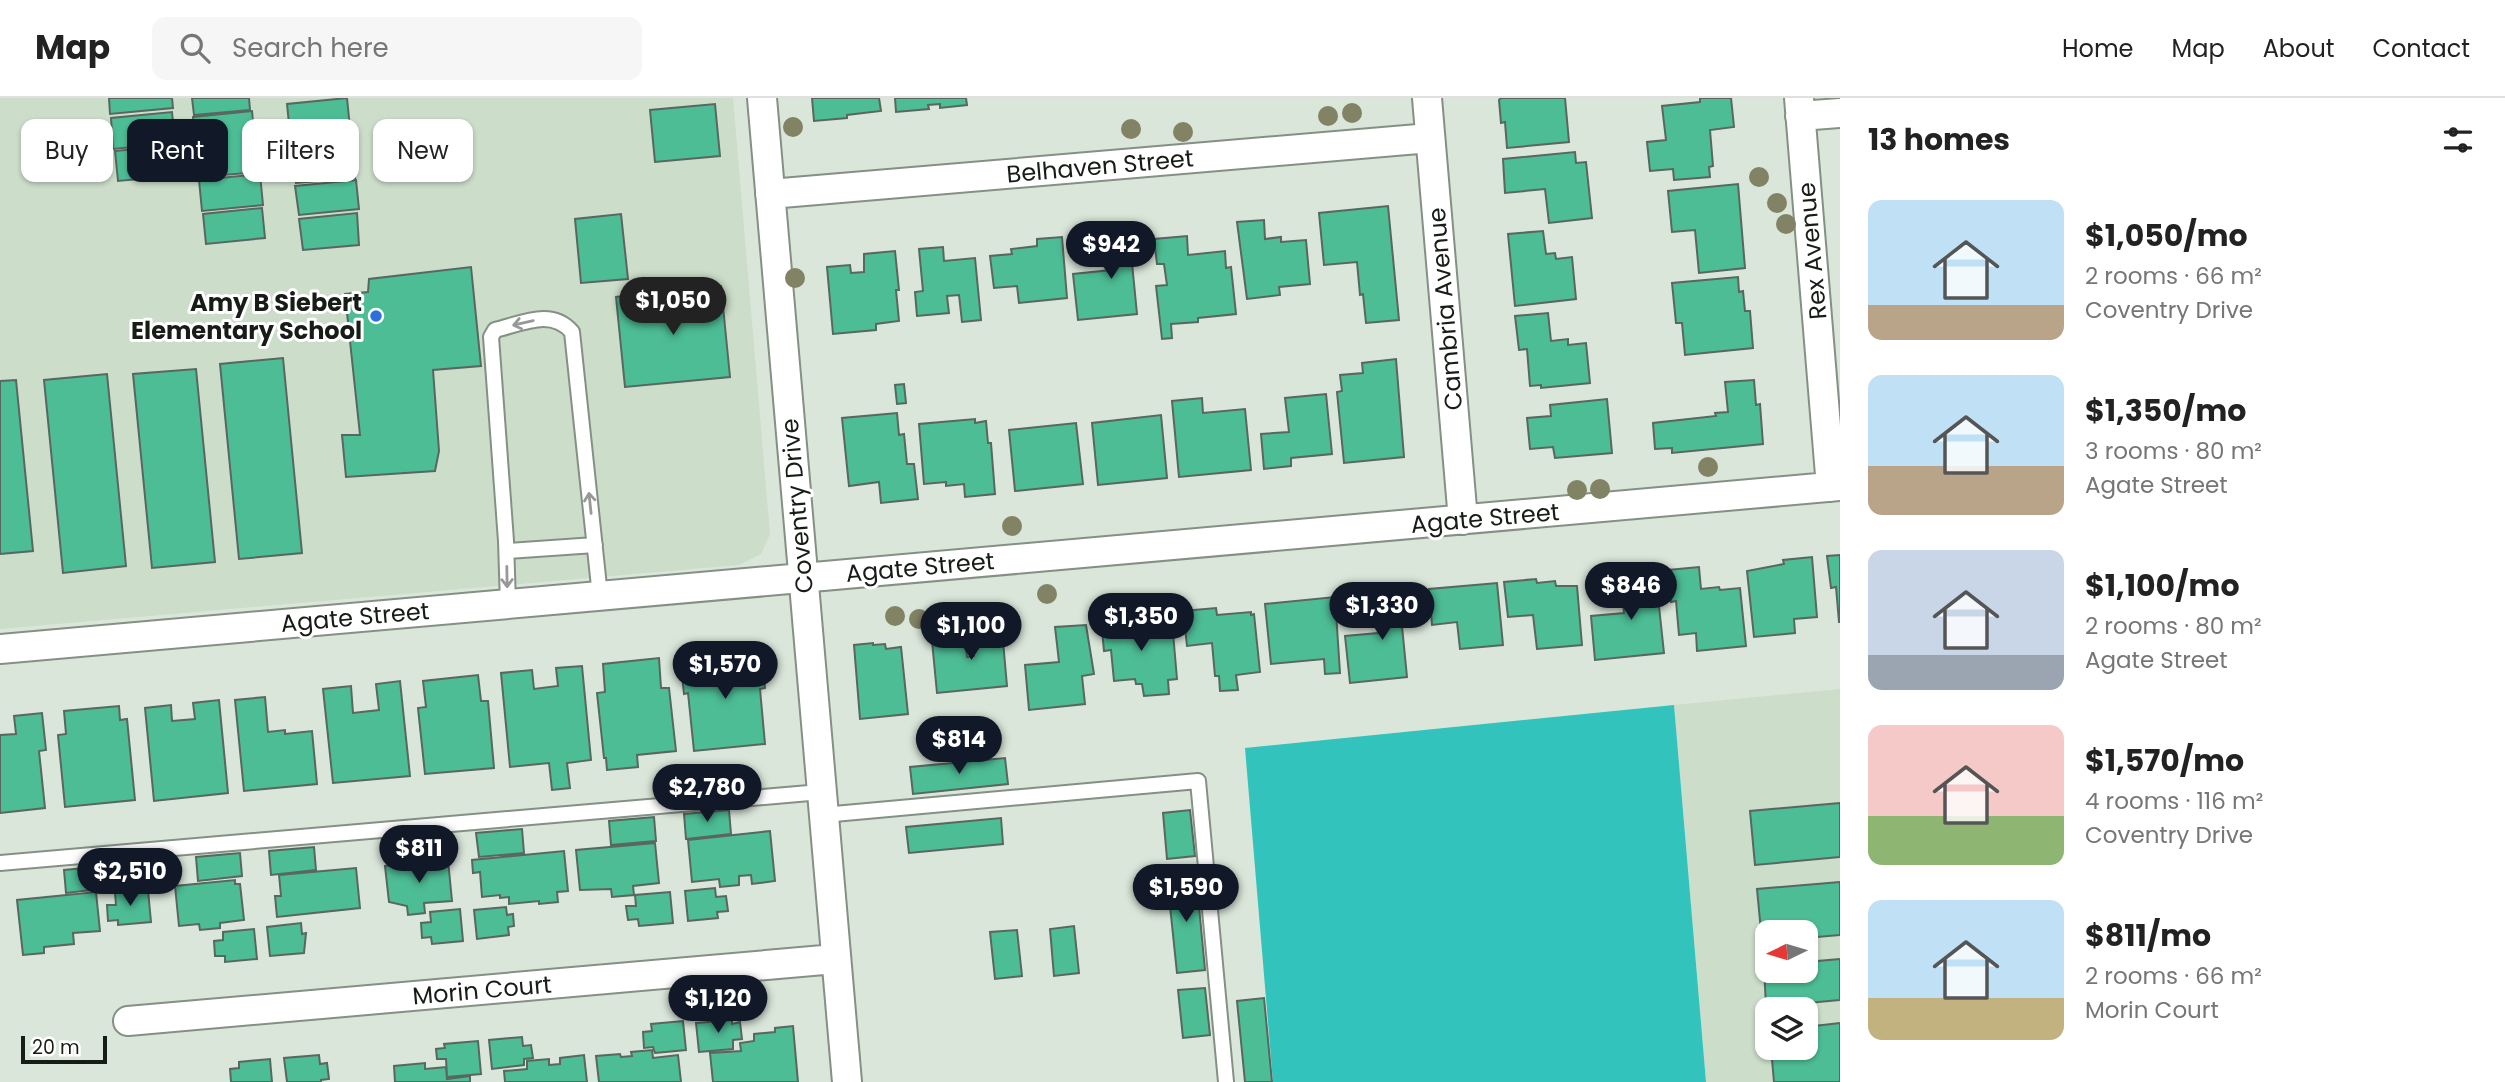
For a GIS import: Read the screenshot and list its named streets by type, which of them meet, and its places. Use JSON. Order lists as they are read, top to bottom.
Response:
{
  "streets": {
    "street": [
      "Belhaven Street",
      "Rex Avenue",
      "Cambria Avenue",
      "Coventry Drive",
      "Agate Street",
      "Morin Court"
    ]
  },
  "crossings": [
    ["Belhaven Street", "Cambria Avenue"],
    ["Belhaven Street", "Coventry Drive"],
    ["Rex Avenue", "Agate Street"],
    ["Cambria Avenue", "Agate Street"],
    ["Coventry Drive", "Agate Street"],
    ["Coventry Drive", "Morin Court"]
  ],
  "places": ["Amy B Siebert Elementary School"],
  "scale_bar": "20 m",
  "north": "left",
  "page": {
    "header": "Map",
    "search": "Search here",
    "nav": [
      "Home",
      "Map",
      "About",
      "Contact"
    ],
    "heading": "13 homes",
    "chip": [
      "Buy",
      "Rent",
      "Filters",
      "New"
    ],
    "list": [
      {
        "name": "$1,050/mo",
        "note": "2 rooms · 66 m² · Coventry Drive"
      },
      {
        "name": "$1,350/mo",
        "note": "3 rooms · 80 m² · Agate Street"
      },
      {
        "name": "$1,100/mo",
        "note": "2 rooms · 80 m² · Agate Street"
      },
      {
        "name": "$1,570/mo",
        "note": "4 rooms · 116 m² · Coventry Drive"
      },
      {
        "name": "$811/mo",
        "note": "2 rooms · 66 m² · Morin Court"
      }
    ],
    "price": [
      "$942",
      "$1,050",
      "$846",
      "$1,330",
      "$1,350",
      "$1,100",
      "$1,570",
      "$814",
      "$2,780",
      "$811",
      "$2,510",
      "$1,590",
      "$1,120"
    ],
    "scale": "20 m"
  }
}
